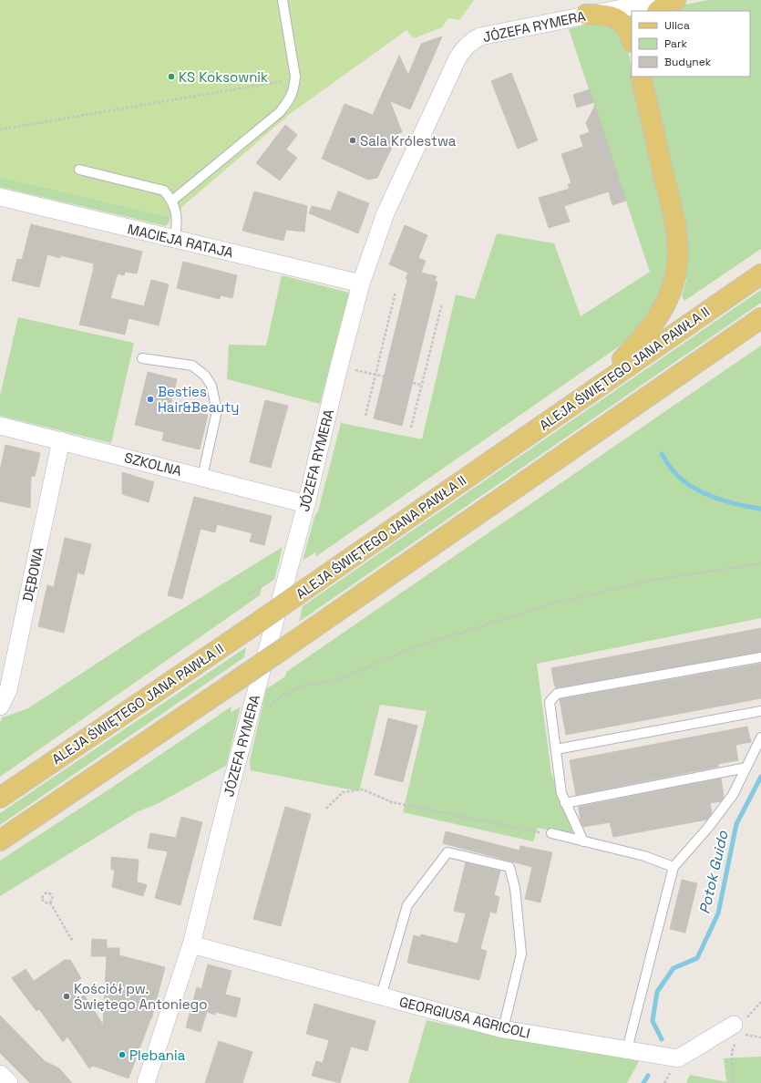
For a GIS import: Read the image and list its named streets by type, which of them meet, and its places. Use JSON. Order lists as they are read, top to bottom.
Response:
{
  "streets": {
    "main road": ["ALEJA ŚWIĘTEGO JANA PAWŁA II"],
    "street": [
      "JÓZEFA RYMERA",
      "MACIEJA RATAJA",
      "SZKOLNA",
      "DĘBOWA",
      "GEORGIUSA AGRICOLI"
    ]
  },
  "crossings": [
    ["JÓZEFA RYMERA", "MACIEJA RATAJA"],
    ["JÓZEFA RYMERA", "SZKOLNA"],
    ["JÓZEFA RYMERA", "GEORGIUSA AGRICOLI"],
    ["SZKOLNA", "DĘBOWA"]
  ],
  "water": ["Potok Guido"],
  "places": [
    "KS Koksownik",
    "Sala Królestwa",
    "Besties Hair&Beauty",
    "Kościół pw. Świętego Antoniego",
    "Plebania"
  ],
  "legend": ["Ulica", "Park", "Budynek"]
}
